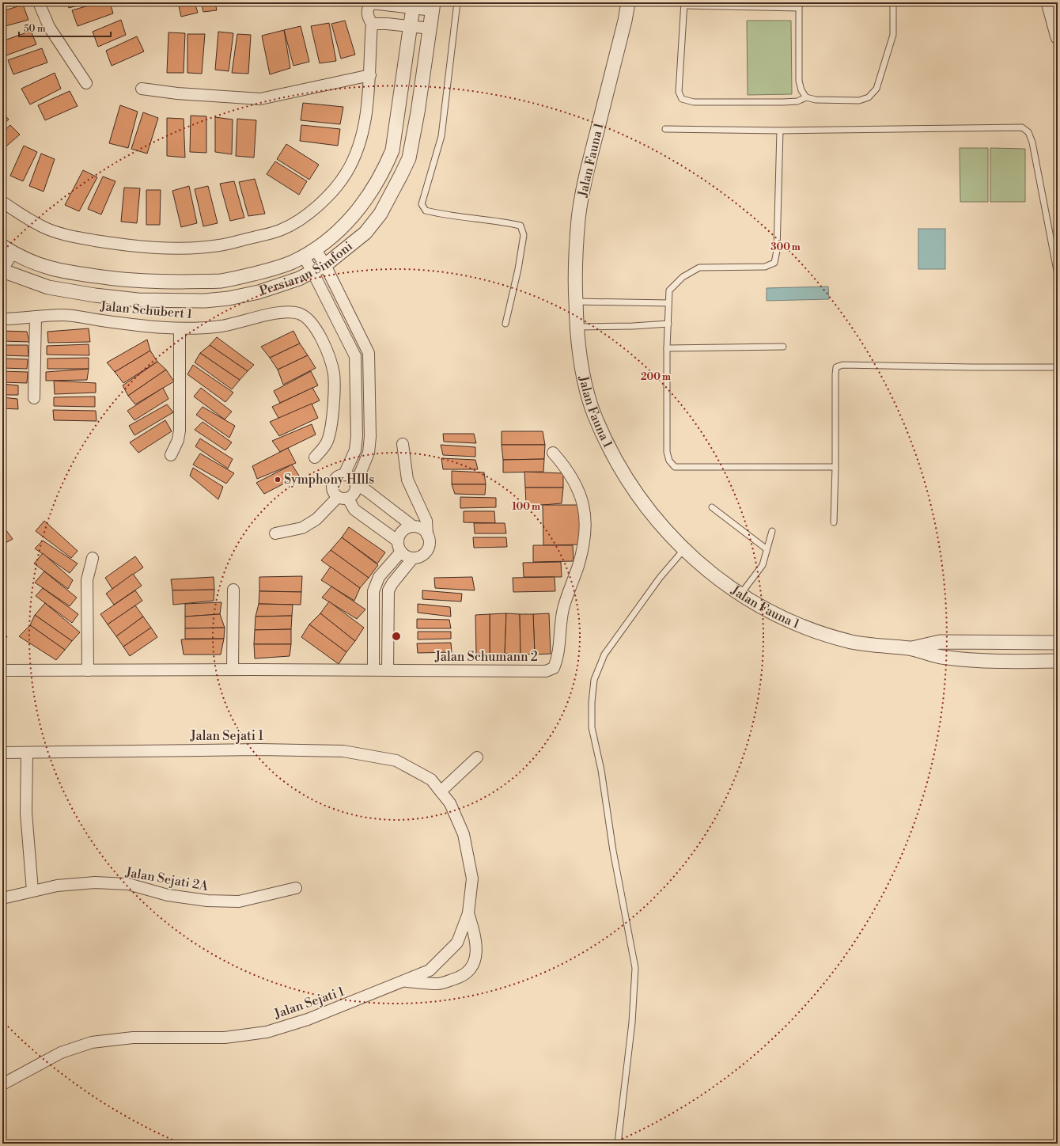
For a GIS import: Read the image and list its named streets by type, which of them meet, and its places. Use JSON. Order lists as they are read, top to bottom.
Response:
{
  "streets": {
    "street": [
      "Jalan Fauna 1",
      "Persiaran Simfoni",
      "Jalan Schubert 1",
      "Jalan Schumann 2",
      "Jalan Sejati 1",
      "Jalan Sejati 2A"
    ]
  },
  "places": ["Symphony HIlls"],
  "scale_bar": "50 m",
  "rings": ["300 m", "200 m", "100 m"]
}
